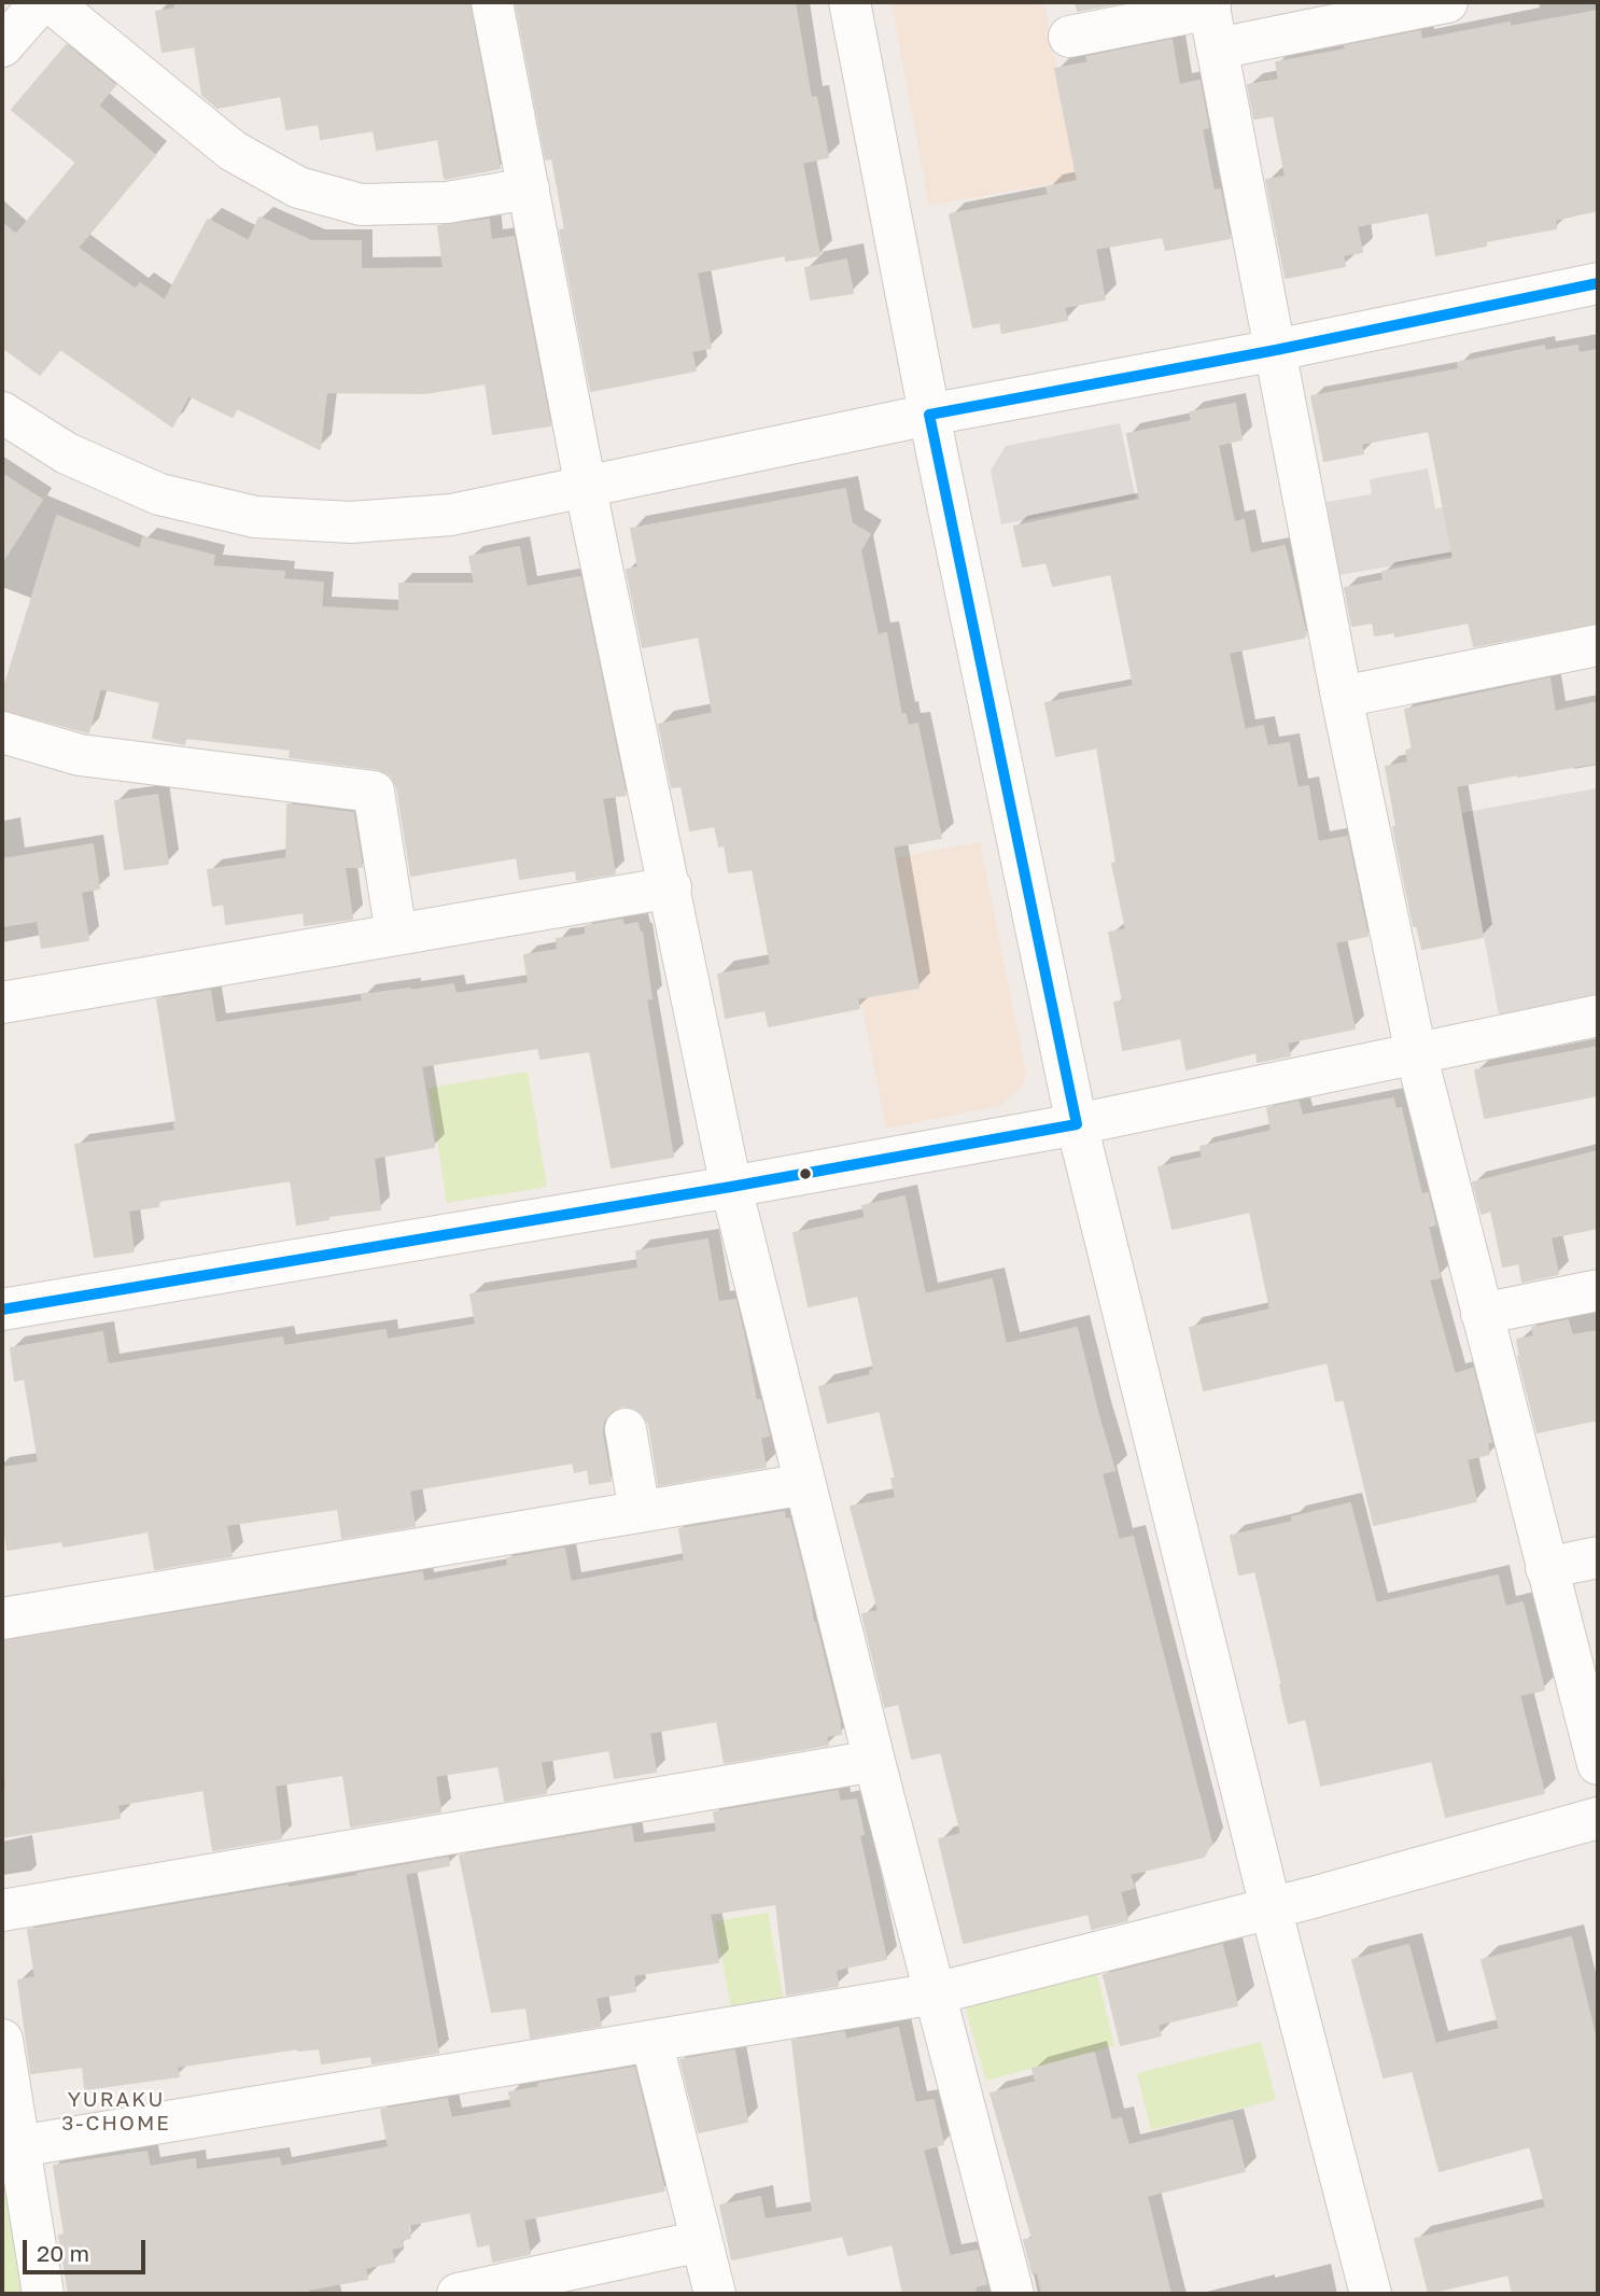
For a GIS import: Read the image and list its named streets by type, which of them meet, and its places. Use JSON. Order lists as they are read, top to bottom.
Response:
{
  "districts": ["YURAKU 3-CHOME"],
  "scale_bar": "20 m"
}
